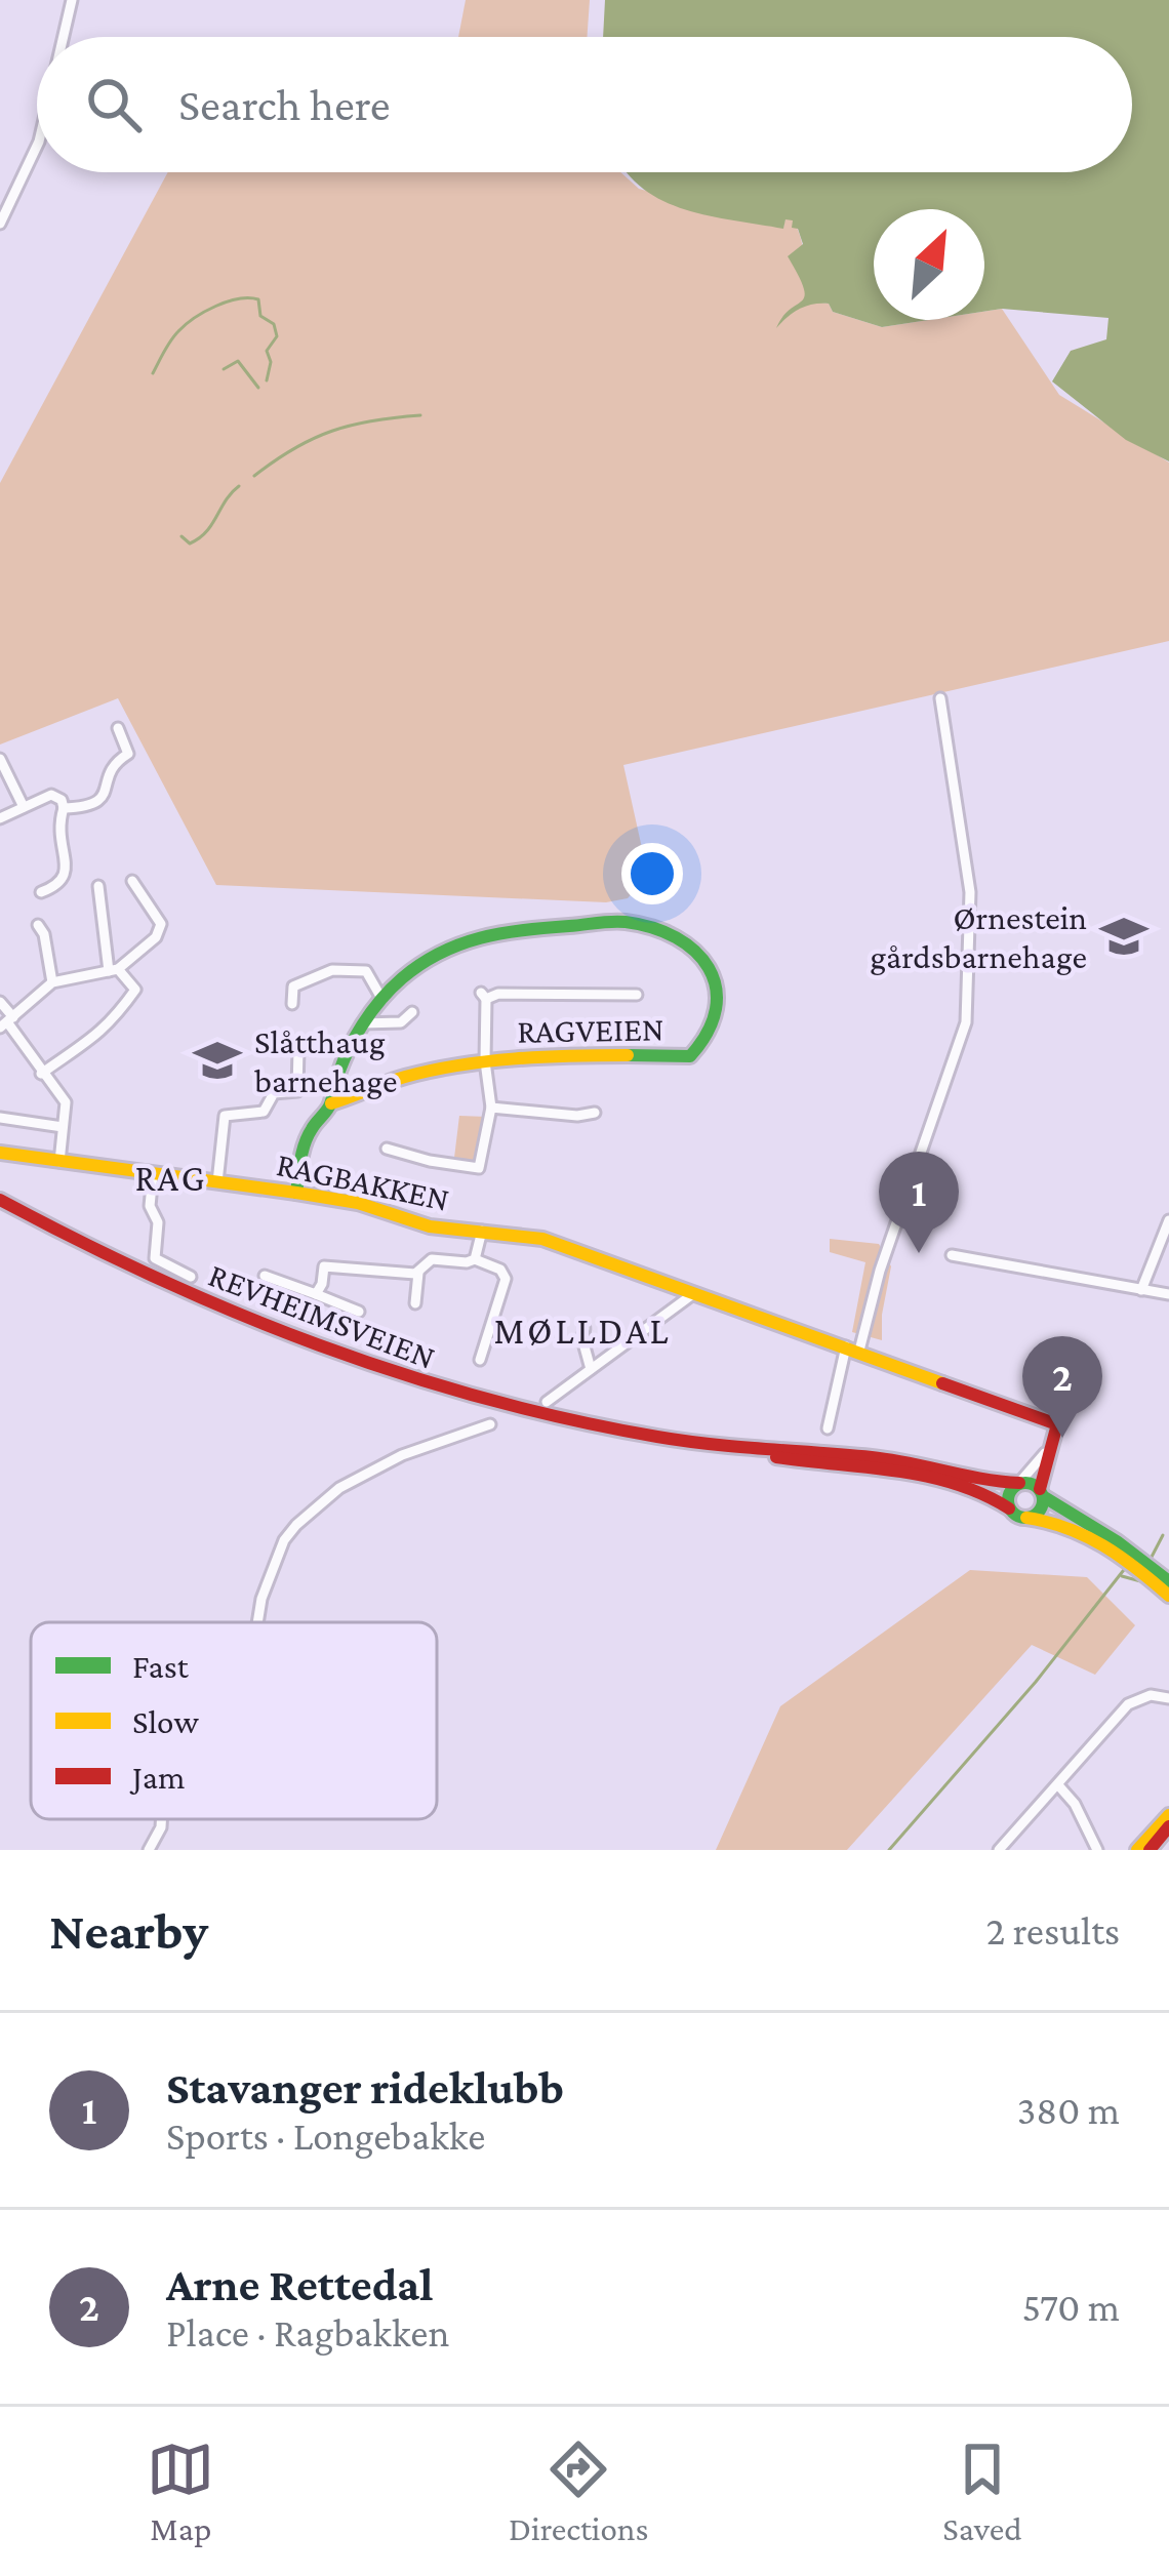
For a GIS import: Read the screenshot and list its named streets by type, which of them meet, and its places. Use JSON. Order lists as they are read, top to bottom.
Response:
{
  "streets": {
    "street": ["RAGVEIEN", "RAGBAKKEN", "REVHEIMSVEIEN"]
  },
  "crossings": [
    ["RAGVEIEN", "RAGBAKKEN"]
  ],
  "districts": ["RAG", "MØLLDAL"],
  "places": {
    "school or university": ["Ørnestein gårdsbarnehage", "Slåtthaug barnehage"]
  },
  "legend": ["Fast", "Slow", "Jam"],
  "north": "top right",
  "page": {
    "search": "Search here",
    "pins": ["1", "2"],
    "heading": ["Nearby", "2 results"],
    "list": [
      {
        "mark": "1",
        "name": "Stavanger rideklubb",
        "note": "Sports · Longebakke",
        "value": "380 m"
      },
      {
        "mark": "2",
        "name": "Arne Rettedal",
        "note": "Place · Ragbakken",
        "value": "570 m"
      }
    ],
    "nav": ["Map", "Directions", "Saved"]
  }
}
